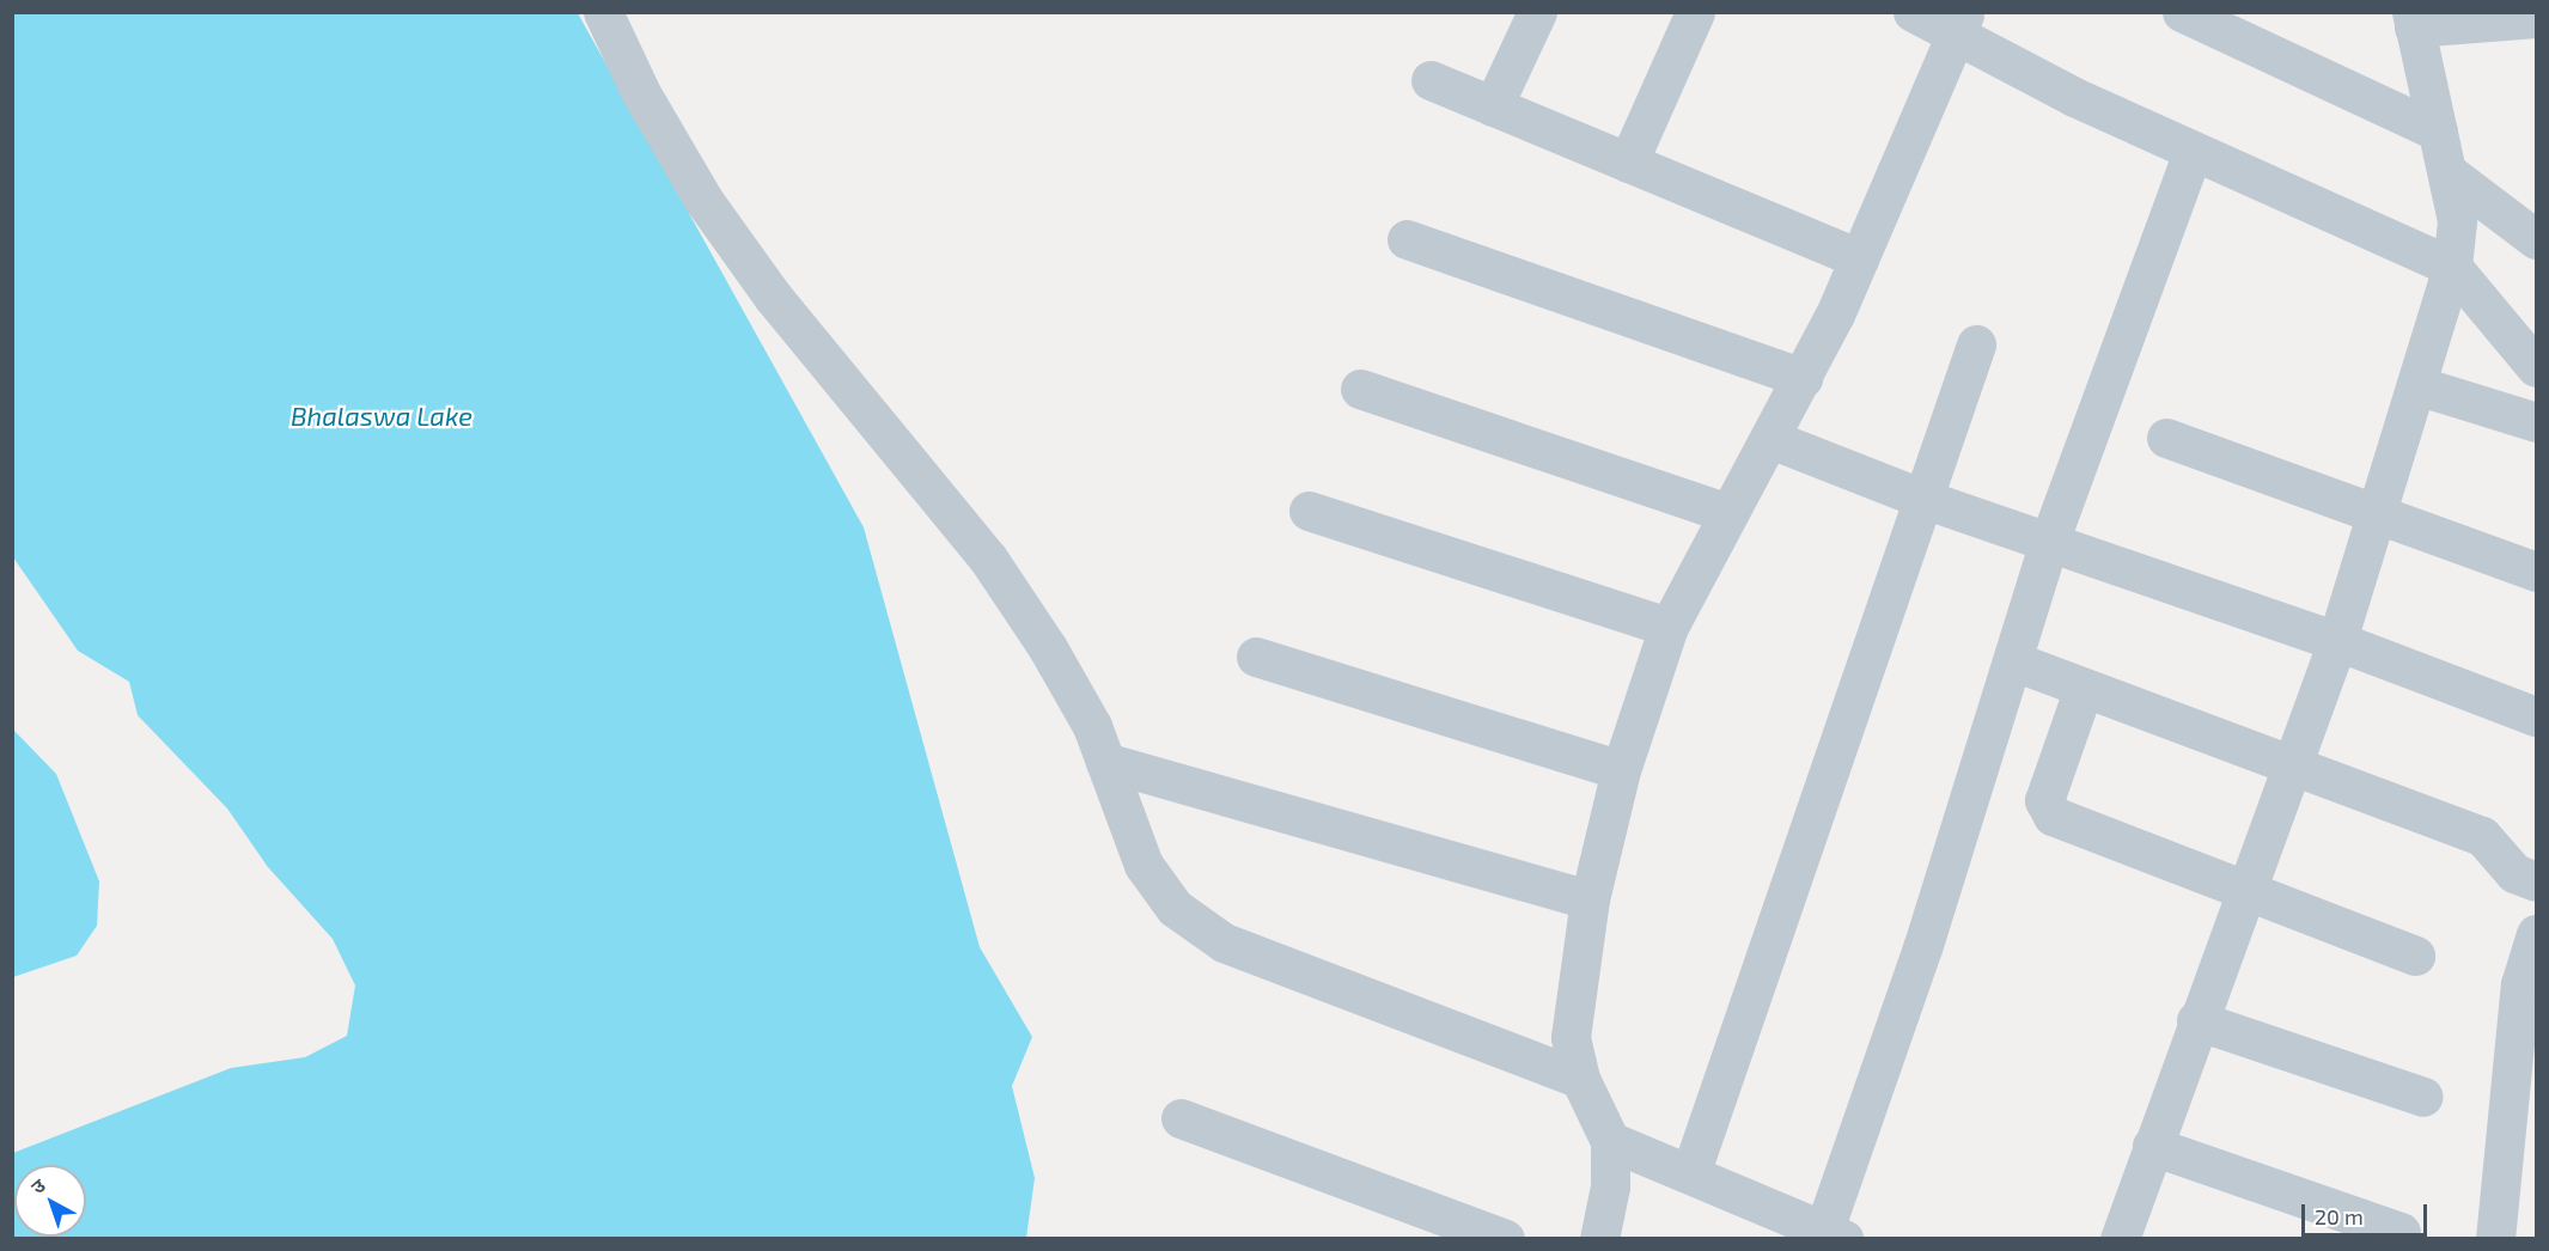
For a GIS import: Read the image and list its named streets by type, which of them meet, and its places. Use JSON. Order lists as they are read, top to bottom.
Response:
{
  "water": ["Bhalaswa Lake"],
  "scale_bar": "20 m",
  "north": "top left"
}
